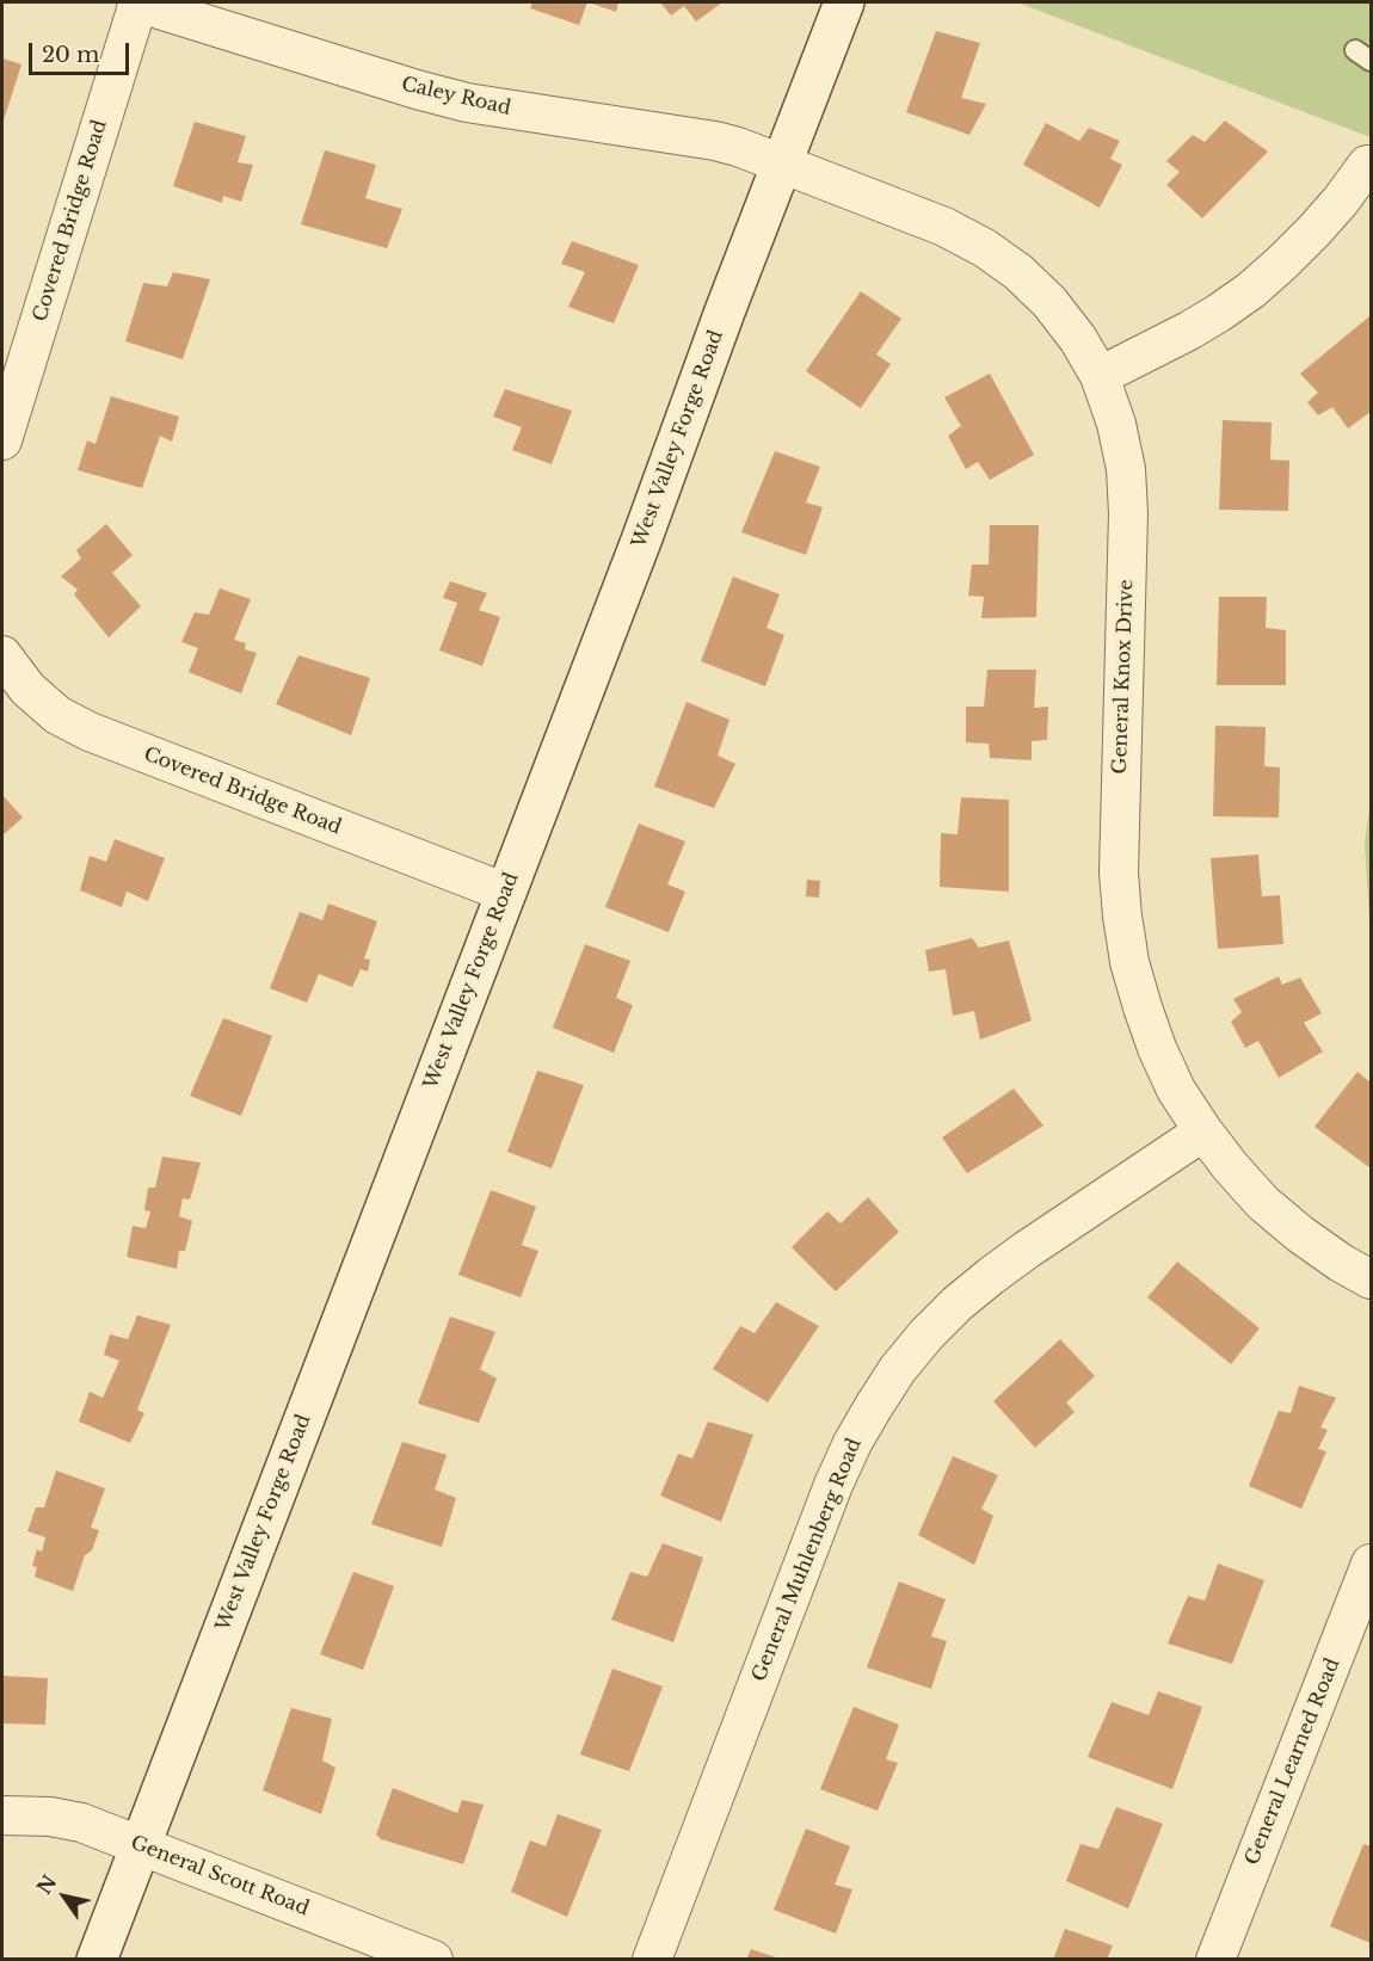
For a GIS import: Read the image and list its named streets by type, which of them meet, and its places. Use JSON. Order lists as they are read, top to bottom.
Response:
{
  "streets": {
    "main road": ["West Valley Forge Road"],
    "street": [
      "Caley Road",
      "Covered Bridge Road",
      "General Knox Drive",
      "General Muhlenberg Road",
      "General Learned Road",
      "General Scott Road"
    ]
  },
  "crossings": [
    ["Caley Road", "Covered Bridge Road"],
    ["Caley Road", "West Valley Forge Road"],
    ["Caley Road", "General Knox Drive"],
    ["Covered Bridge Road", "West Valley Forge Road"],
    ["West Valley Forge Road", "General Knox Drive"],
    ["West Valley Forge Road", "General Scott Road"],
    ["General Knox Drive", "General Muhlenberg Road"]
  ],
  "scale_bar": "20 m",
  "north": "top left"
}
